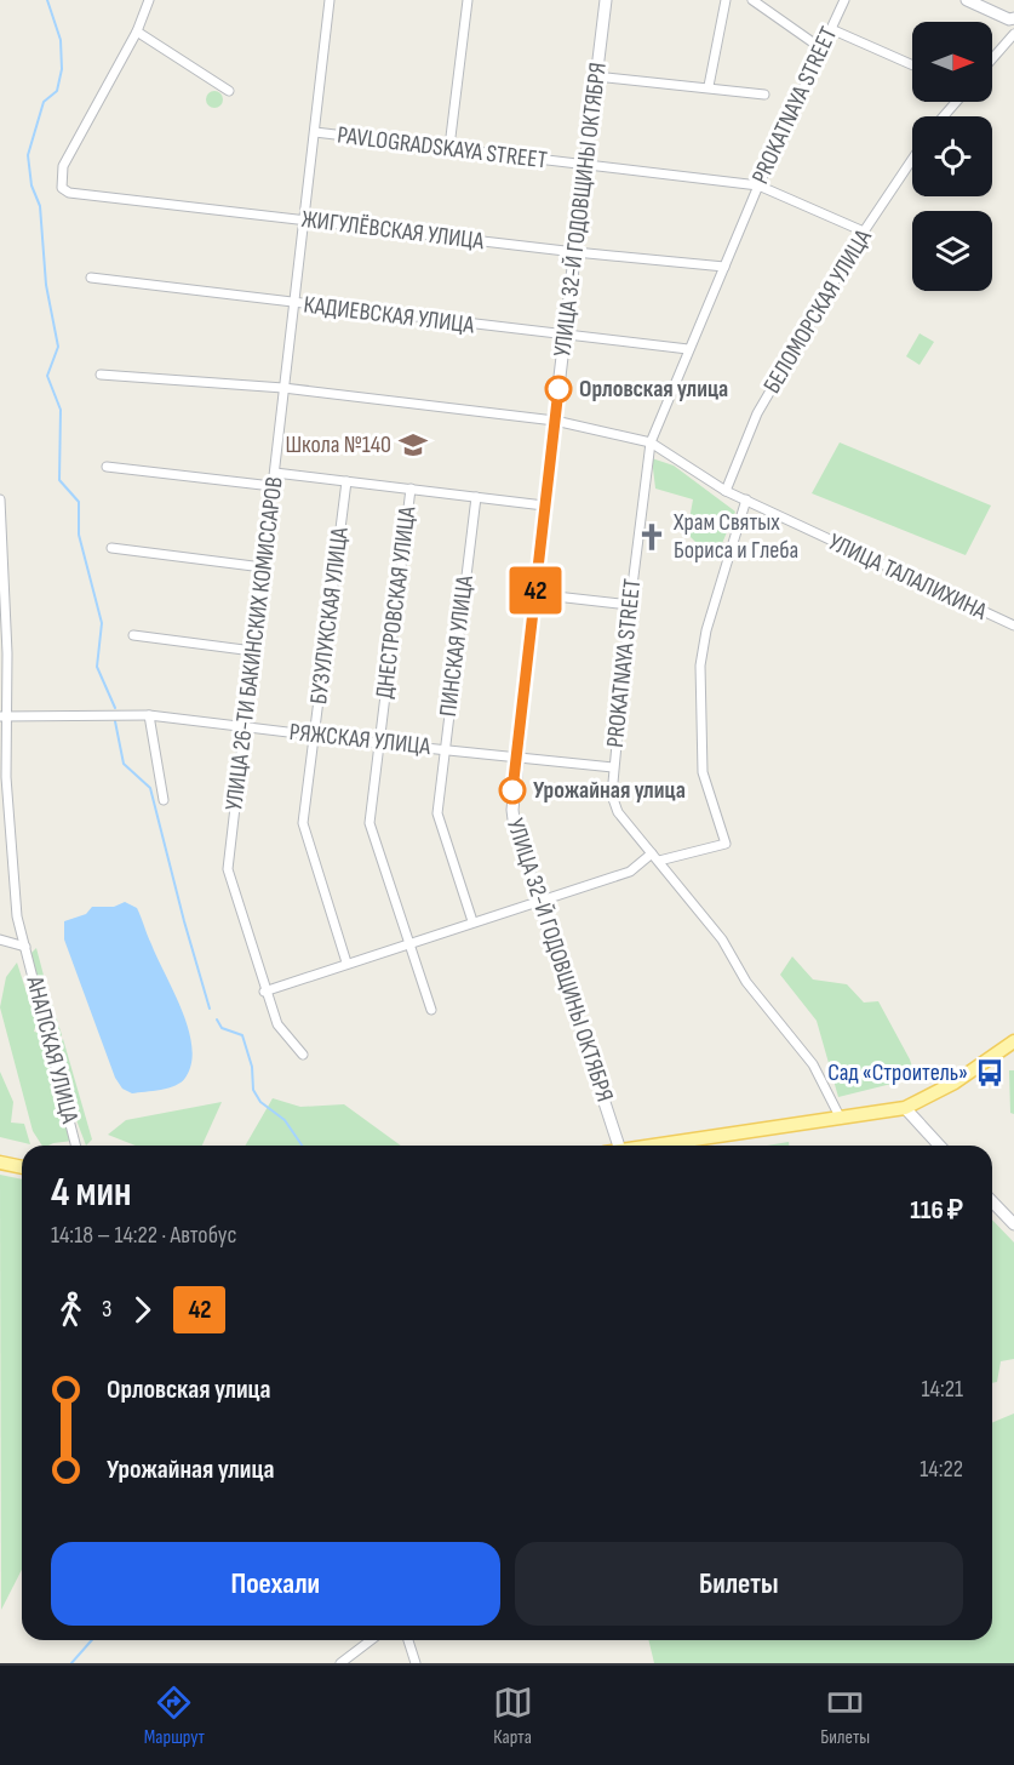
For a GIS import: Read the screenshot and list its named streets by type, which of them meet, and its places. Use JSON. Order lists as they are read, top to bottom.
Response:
{
  "streets": {
    "main road": ["УЛИЦА 32-Й ГОДОВЩИНЫ ОКТЯБРЯ"],
    "street": [
      "PROKATNAYA STREET",
      "PAVLOGRADSKAYA STREET",
      "ЖИГУЛЁВСКАЯ УЛИЦА",
      "БЕЛОМОРСКАЯ УЛИЦА",
      "КАДИЕВСКАЯ УЛИЦА",
      "УЛИЦА ТАЛАЛИХИНА",
      "ДНЕСТРОВСКАЯ УЛИЦА",
      "БУЗУЛУКСКАЯ УЛИЦА",
      "УЛИЦА 26-ТИ БАКИНСКИХ КОМИССАРОВ",
      "ПИНСКАЯ УЛИЦА",
      "РЯЖСКАЯ УЛИЦА",
      "АНАПСКАЯ УЛИЦА"
    ]
  },
  "crossings": [
    ["PROKATNAYA STREET", "PAVLOGRADSKAYA STREET"],
    ["PROKATNAYA STREET", "ЖИГУЛЁВСКАЯ УЛИЦА"],
    ["PROKATNAYA STREET", "КАДИЕВСКАЯ УЛИЦА"],
    ["PROKATNAYA STREET", "УЛИЦА ТАЛАЛИХИНА"],
    ["PROKATNAYA STREET", "РЯЖСКАЯ УЛИЦА"],
    ["PAVLOGRADSKAYA STREET", "УЛИЦА 32-Й ГОДОВЩИНЫ ОКТЯБРЯ"],
    ["PAVLOGRADSKAYA STREET", "БЕЛОМОРСКАЯ УЛИЦА"],
    ["PAVLOGRADSKAYA STREET", "УЛИЦА 26-ТИ БАКИНСКИХ КОМИССАРОВ"],
    ["УЛИЦА 32-Й ГОДОВЩИНЫ ОКТЯБРЯ", "ЖИГУЛЁВСКАЯ УЛИЦА"],
    ["УЛИЦА 32-Й ГОДОВЩИНЫ ОКТЯБРЯ", "КАДИЕВСКАЯ УЛИЦА"],
    ["УЛИЦА 32-Й ГОДОВЩИНЫ ОКТЯБРЯ", "РЯЖСКАЯ УЛИЦА"],
    ["ЖИГУЛЁВСКАЯ УЛИЦА", "УЛИЦА 26-ТИ БАКИНСКИХ КОМИССАРОВ"],
    ["БЕЛОМОРСКАЯ УЛИЦА", "УЛИЦА ТАЛАЛИХИНА"],
    ["КАДИЕВСКАЯ УЛИЦА", "УЛИЦА 26-ТИ БАКИНСКИХ КОМИССАРОВ"],
    ["ДНЕСТРОВСКАЯ УЛИЦА", "РЯЖСКАЯ УЛИЦА"],
    ["БУЗУЛУКСКАЯ УЛИЦА", "РЯЖСКАЯ УЛИЦА"],
    ["УЛИЦА 26-ТИ БАКИНСКИХ КОМИССАРОВ", "РЯЖСКАЯ УЛИЦА"],
    ["ПИНСКАЯ УЛИЦА", "РЯЖСКАЯ УЛИЦА"],
    ["РЯЖСКАЯ УЛИЦА", "АНАПСКАЯ УЛИЦА"]
  ],
  "places": {
    "other": ["Орловская улица", "Урожайная улица"],
    "school or university": ["Школа №140"],
    "church": ["Храм Святых Бориса и Глеба"],
    "bus stop": ["Сад «Строитель»"]
  },
  "lines": ["bus line 42"],
  "north": "right",
  "page": {
    "on_map": "42",
    "heading": ["4 мин", "14:18 – 14:22 · Автобус", "116 ₽"],
    "legs": ["3", "42"],
    "list": [
      {
        "name": "Орловская улица",
        "value": "14:21"
      },
      {
        "name": "Урожайная улица",
        "value": "14:22"
      }
    ],
    "buttons": ["Поехали", "Билеты"],
    "tabs": ["Маршрут", "Карта", "Билеты"]
  }
}
